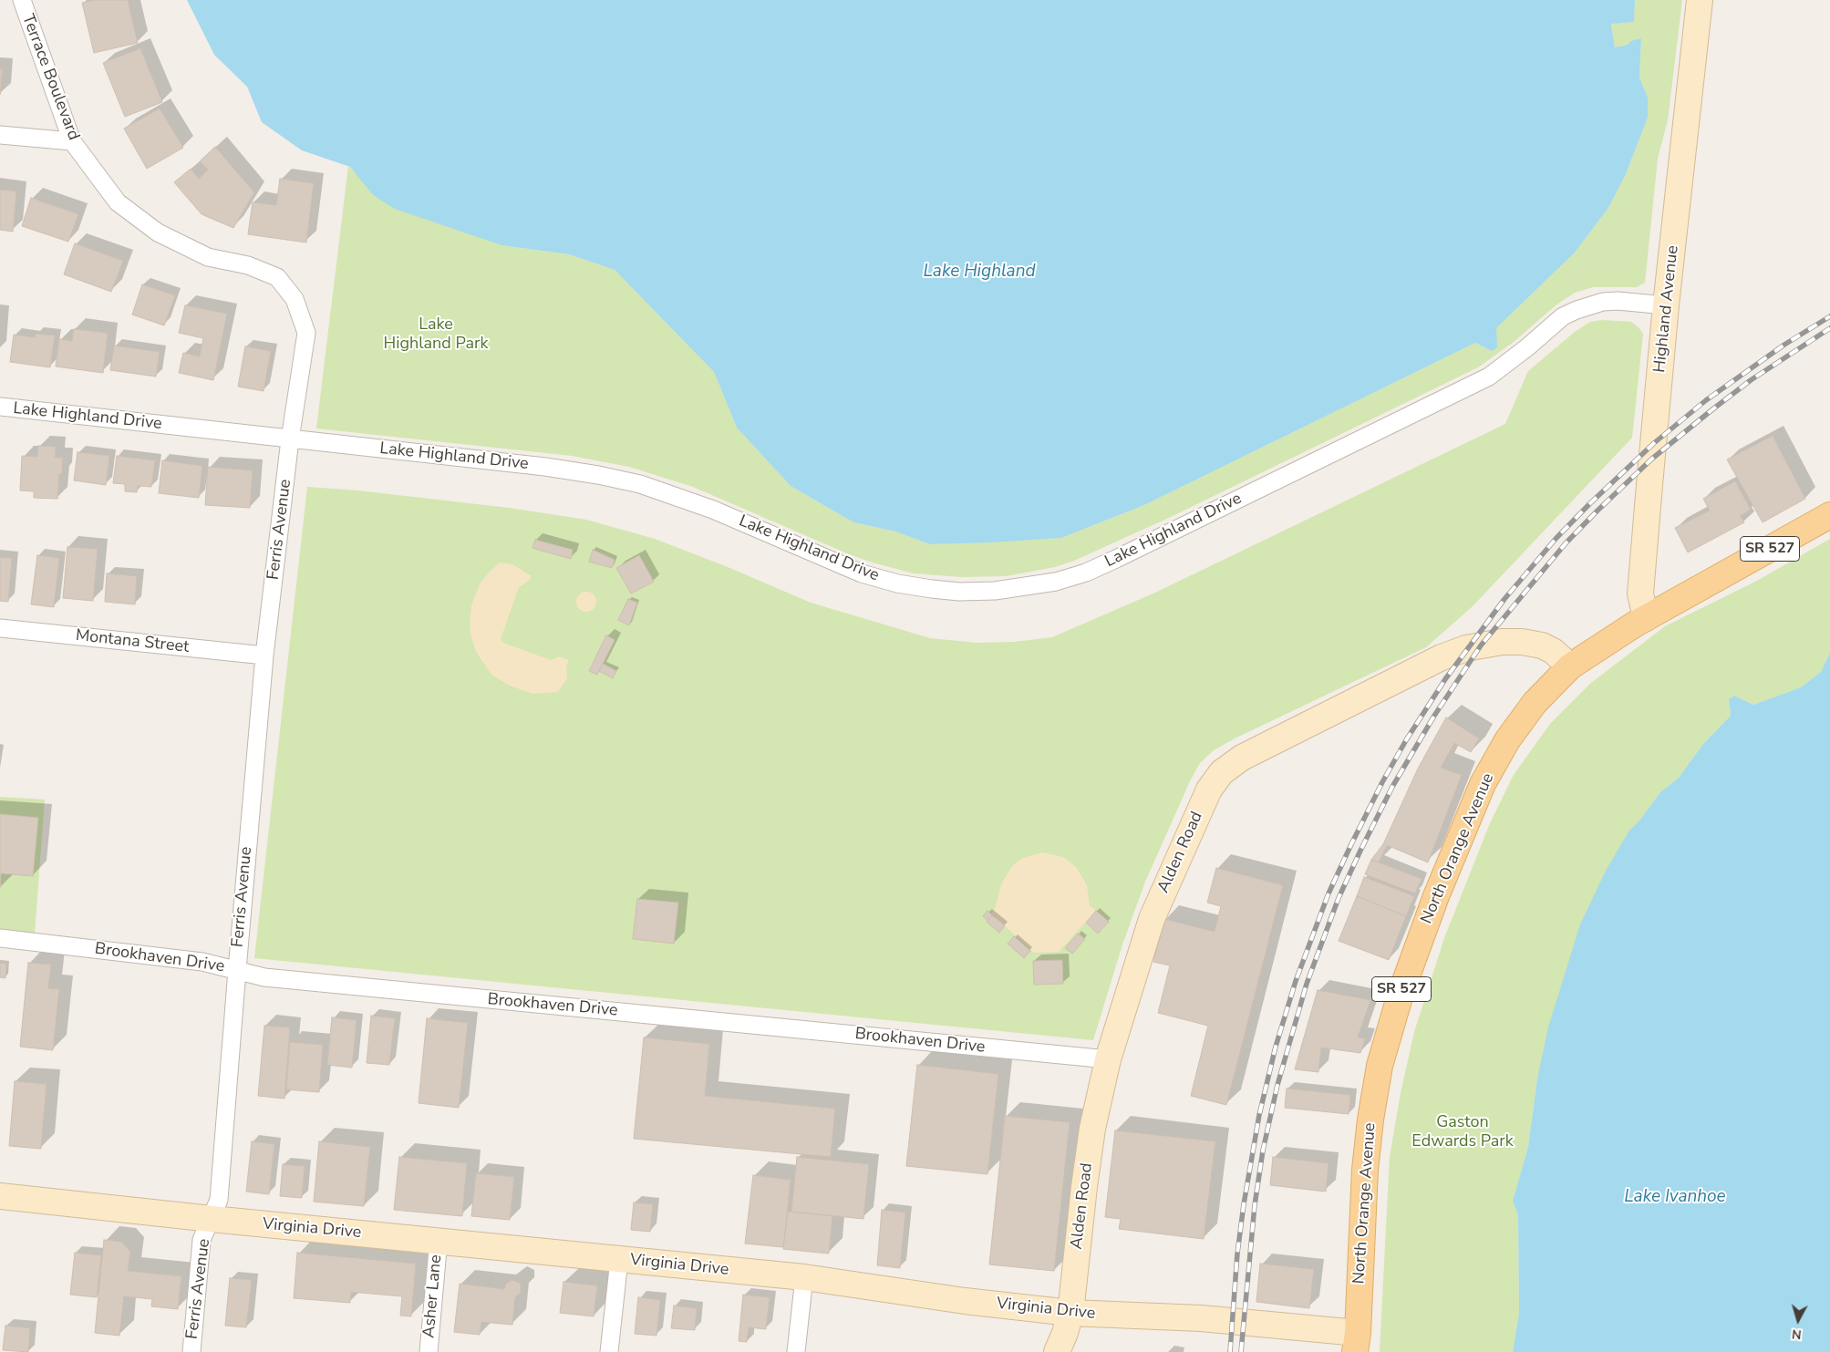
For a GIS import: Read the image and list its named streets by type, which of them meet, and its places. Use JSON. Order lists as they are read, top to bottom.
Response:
{
  "streets": {
    "main road": ["SR 527", "North Orange Avenue"],
    "street": [
      "Terrace Boulevard",
      "Highland Avenue",
      "Lake Highland Drive",
      "Ferris Avenue",
      "Montana Street",
      "Alden Road",
      "Brookhaven Drive",
      "Virginia Drive",
      "Asher Lane"
    ]
  },
  "crossings": [
    ["Terrace Boulevard", "Lake Highland Drive"],
    ["Terrace Boulevard", "Ferris Avenue"],
    ["Highland Avenue", "Lake Highland Drive"],
    ["Highland Avenue", "North Orange Avenue"],
    ["Lake Highland Drive", "Ferris Avenue"],
    ["Ferris Avenue", "Montana Street"],
    ["Ferris Avenue", "Brookhaven Drive"],
    ["Ferris Avenue", "Virginia Drive"],
    ["North Orange Avenue", "Alden Road"],
    ["North Orange Avenue", "Virginia Drive"],
    ["Alden Road", "Brookhaven Drive"],
    ["Alden Road", "Virginia Drive"],
    ["Virginia Drive", "Asher Lane"]
  ],
  "water": ["Lake Highland", "Lake Ivanhoe"],
  "parks": ["Lake Highland Park", "Gaston Edwards Park"],
  "north": "bottom"
}
